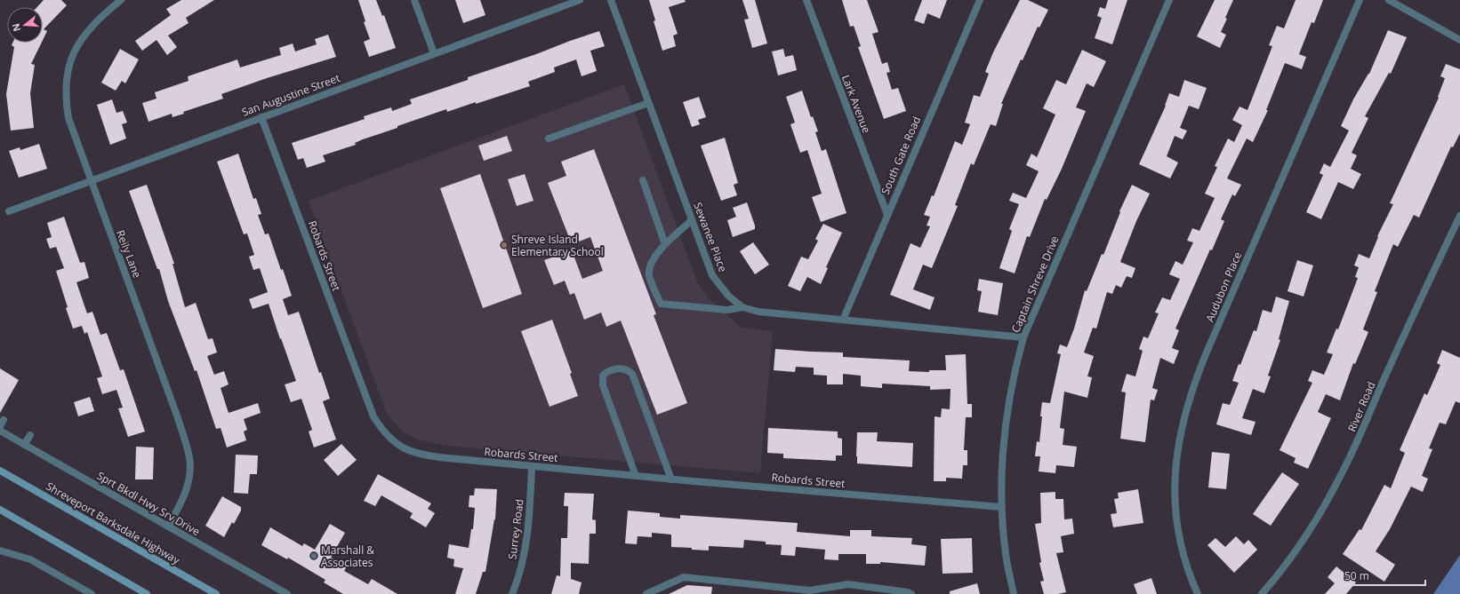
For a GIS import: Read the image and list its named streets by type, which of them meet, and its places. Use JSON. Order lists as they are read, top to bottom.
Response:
{
  "streets": {
    "main road": ["Shreveport Barksdale Highway"],
    "street": [
      "San Augustine Street",
      "Lark Avenue",
      "South Gate Road",
      "Sewanee Place",
      "Reily Lane",
      "Robards Street",
      "Captain Shreve Drive",
      "Audubon Place",
      "River Road",
      "Sprt Bkdl Hwy Srv Drive",
      "Surrey Road"
    ]
  },
  "crossings": [
    ["San Augustine Street", "Reily Lane"],
    ["San Augustine Street", "Robards Street"],
    ["Lark Avenue", "South Gate Road"],
    ["South Gate Road", "Sewanee Place"],
    ["Sewanee Place", "Captain Shreve Drive"],
    ["Reily Lane", "Sprt Bkdl Hwy Srv Drive"],
    ["Robards Street", "Captain Shreve Drive"],
    ["Robards Street", "Surrey Road"]
  ],
  "places": ["Shreve Island Elementary School", "Marshall & Associates"],
  "scale_bar": "50 m",
  "north": "left"
}
